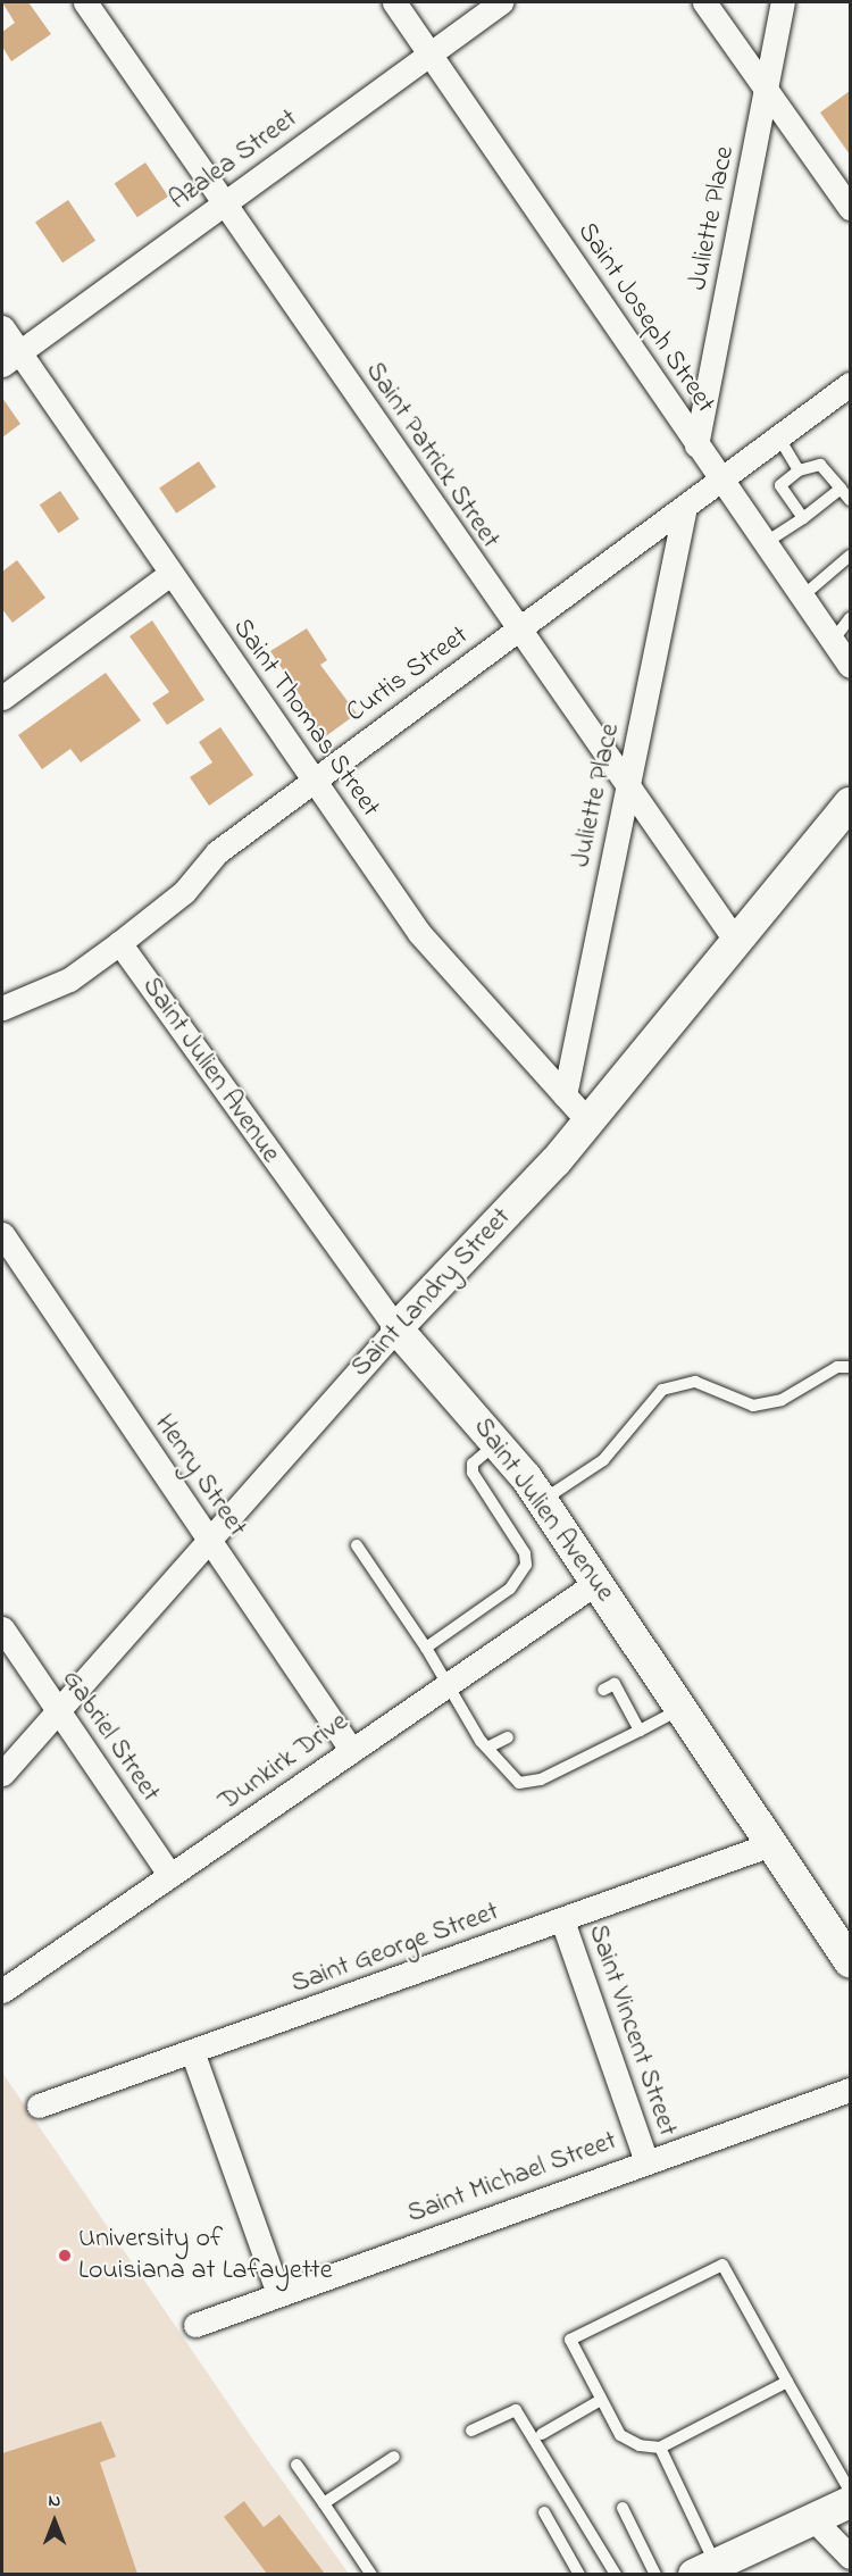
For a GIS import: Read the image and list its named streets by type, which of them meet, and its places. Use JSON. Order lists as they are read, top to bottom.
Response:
{
  "streets": {
    "street": [
      "Azalea Street",
      "Juliette Place",
      "Saint Joseph Street",
      "Saint Patrick Street",
      "Curtis Street",
      "Saint Thomas Street",
      "Saint Julien Avenue",
      "Saint Landry Street",
      "Henry Street",
      "Gabriel Street",
      "Dunkirk Drive",
      "Saint George Street",
      "Saint Vincent Street",
      "Saint Michael Street"
    ]
  },
  "crossings": [
    ["Azalea Street", "Saint Joseph Street"],
    ["Azalea Street", "Saint Patrick Street"],
    ["Azalea Street", "Saint Thomas Street"],
    ["Juliette Place", "Saint Joseph Street"],
    ["Juliette Place", "Saint Patrick Street"],
    ["Juliette Place", "Curtis Street"],
    ["Juliette Place", "Saint Thomas Street"],
    ["Saint Joseph Street", "Curtis Street"],
    ["Saint Patrick Street", "Curtis Street"],
    ["Saint Patrick Street", "Saint Landry Street"],
    ["Curtis Street", "Saint Thomas Street"],
    ["Curtis Street", "Saint Julien Avenue"],
    ["Saint Thomas Street", "Saint Landry Street"],
    ["Saint Julien Avenue", "Saint Landry Street"],
    ["Saint Julien Avenue", "Dunkirk Drive"],
    ["Saint Julien Avenue", "Saint George Street"],
    ["Saint Landry Street", "Henry Street"],
    ["Saint Landry Street", "Gabriel Street"],
    ["Henry Street", "Dunkirk Drive"],
    ["Gabriel Street", "Dunkirk Drive"],
    ["Saint George Street", "Saint Vincent Street"],
    ["Saint Vincent Street", "Saint Michael Street"]
  ],
  "places": ["University of Louisiana at Lafayette"],
  "north": "top"
}
